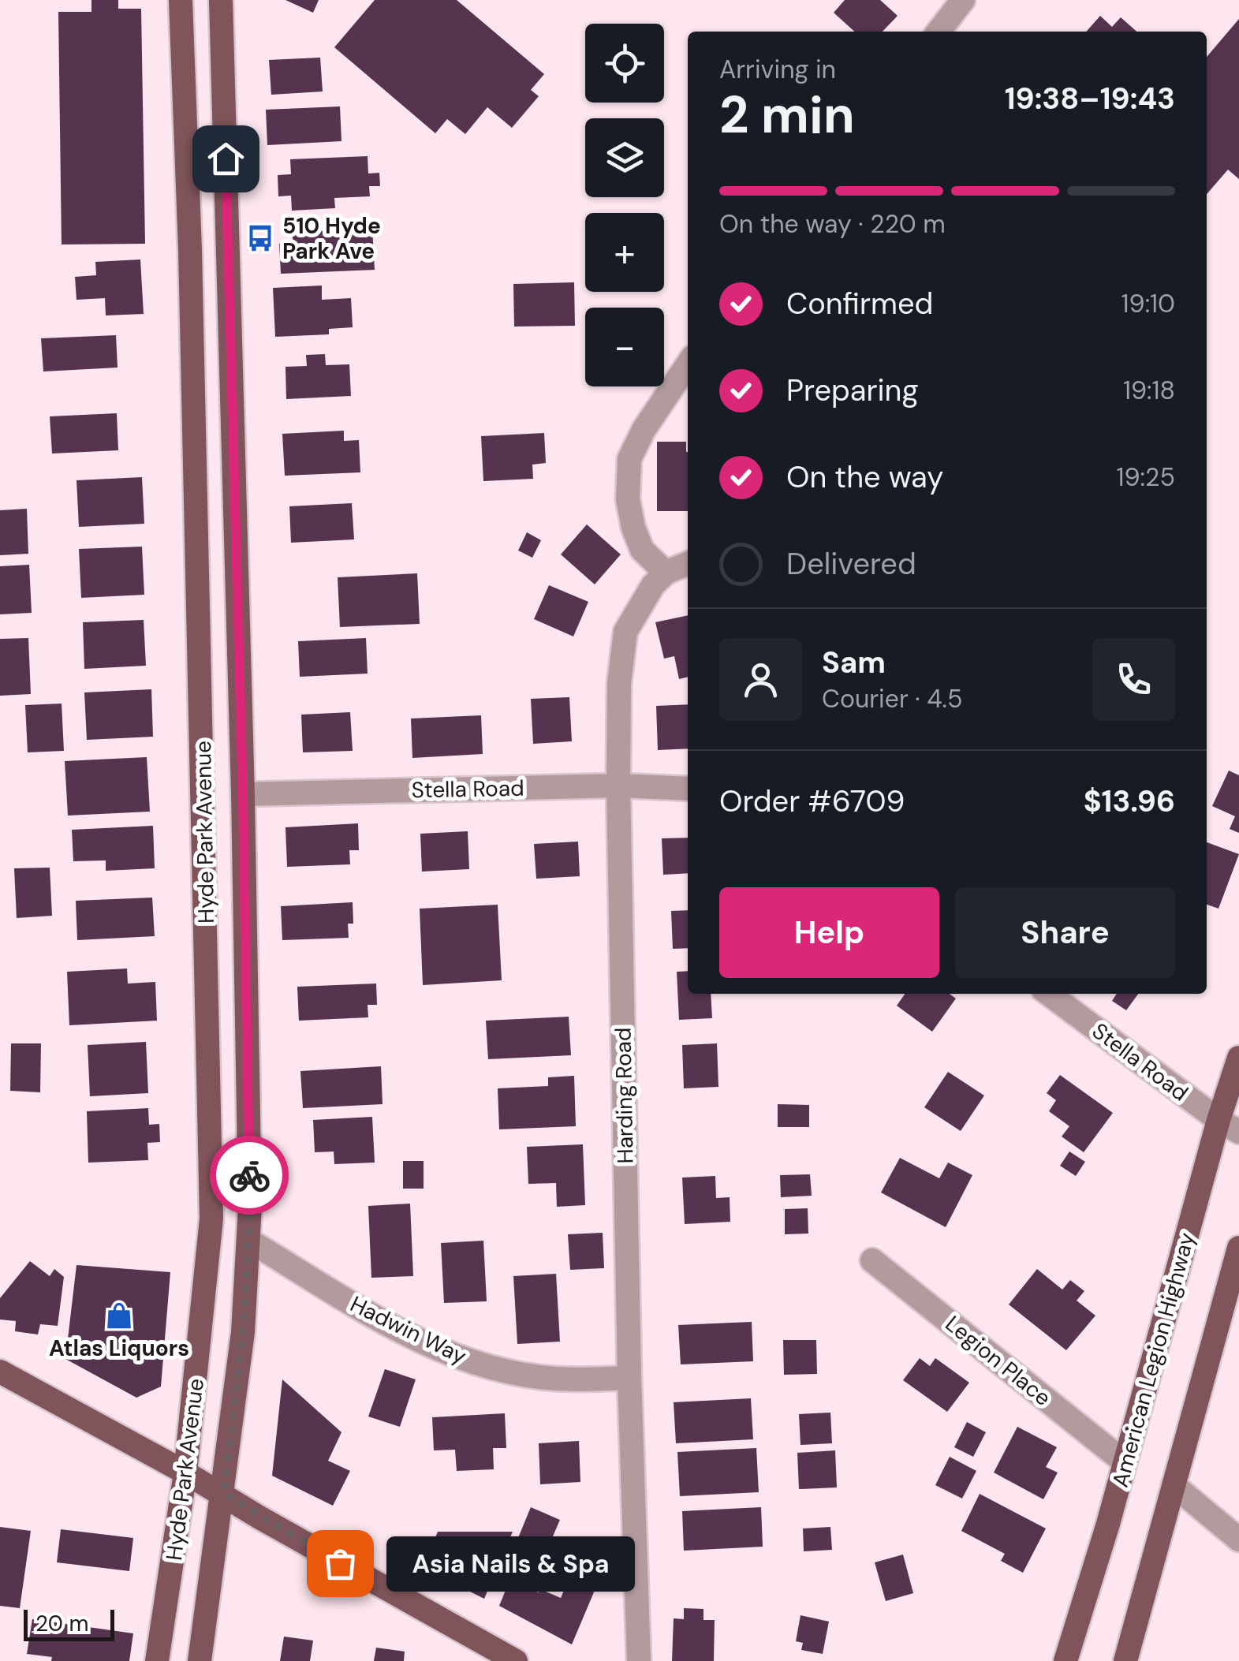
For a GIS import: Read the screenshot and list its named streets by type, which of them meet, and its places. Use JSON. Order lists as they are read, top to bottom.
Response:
{
  "streets": {
    "main road": ["Hyde Park Avenue", "American Legion Highway"],
    "street": [
      "Stella Road",
      "Harding Road",
      "Hadwin Way",
      "Legion Place"
    ]
  },
  "crossings": [
    ["Stella Road", "Hyde Park Avenue"],
    ["Stella Road", "Harding Road"],
    ["Stella Road", "American Legion Highway"],
    ["Hyde Park Avenue", "Hadwin Way"],
    ["Harding Road", "Hadwin Way"],
    ["American Legion Highway", "Legion Place"]
  ],
  "places": {
    "bus stop": ["510 Hyde Park Ave"],
    "shop": ["Atlas Liquors"],
    "other": ["Asia Nails & Spa"]
  },
  "scale_bar": "20 m",
  "page": {
    "map_buttons": ["+", "−"],
    "heading": ["2 min", "Arriving in", "19:38–19:43"],
    "panel": [
      "Sam",
      "Courier · 4.5",
      "Order #6709",
      "$13.96"
    ],
    "bar": "On the way · 220 m",
    "list": [
      ["Confirmed", "19:10"],
      ["Preparing", "19:18"],
      ["On the way", "19:25"],
      "Delivered"
    ],
    "buttons": ["Help", "Share"],
    "bubble": "Asia Nails & Spa",
    "scale": "20 m"
  }
}
